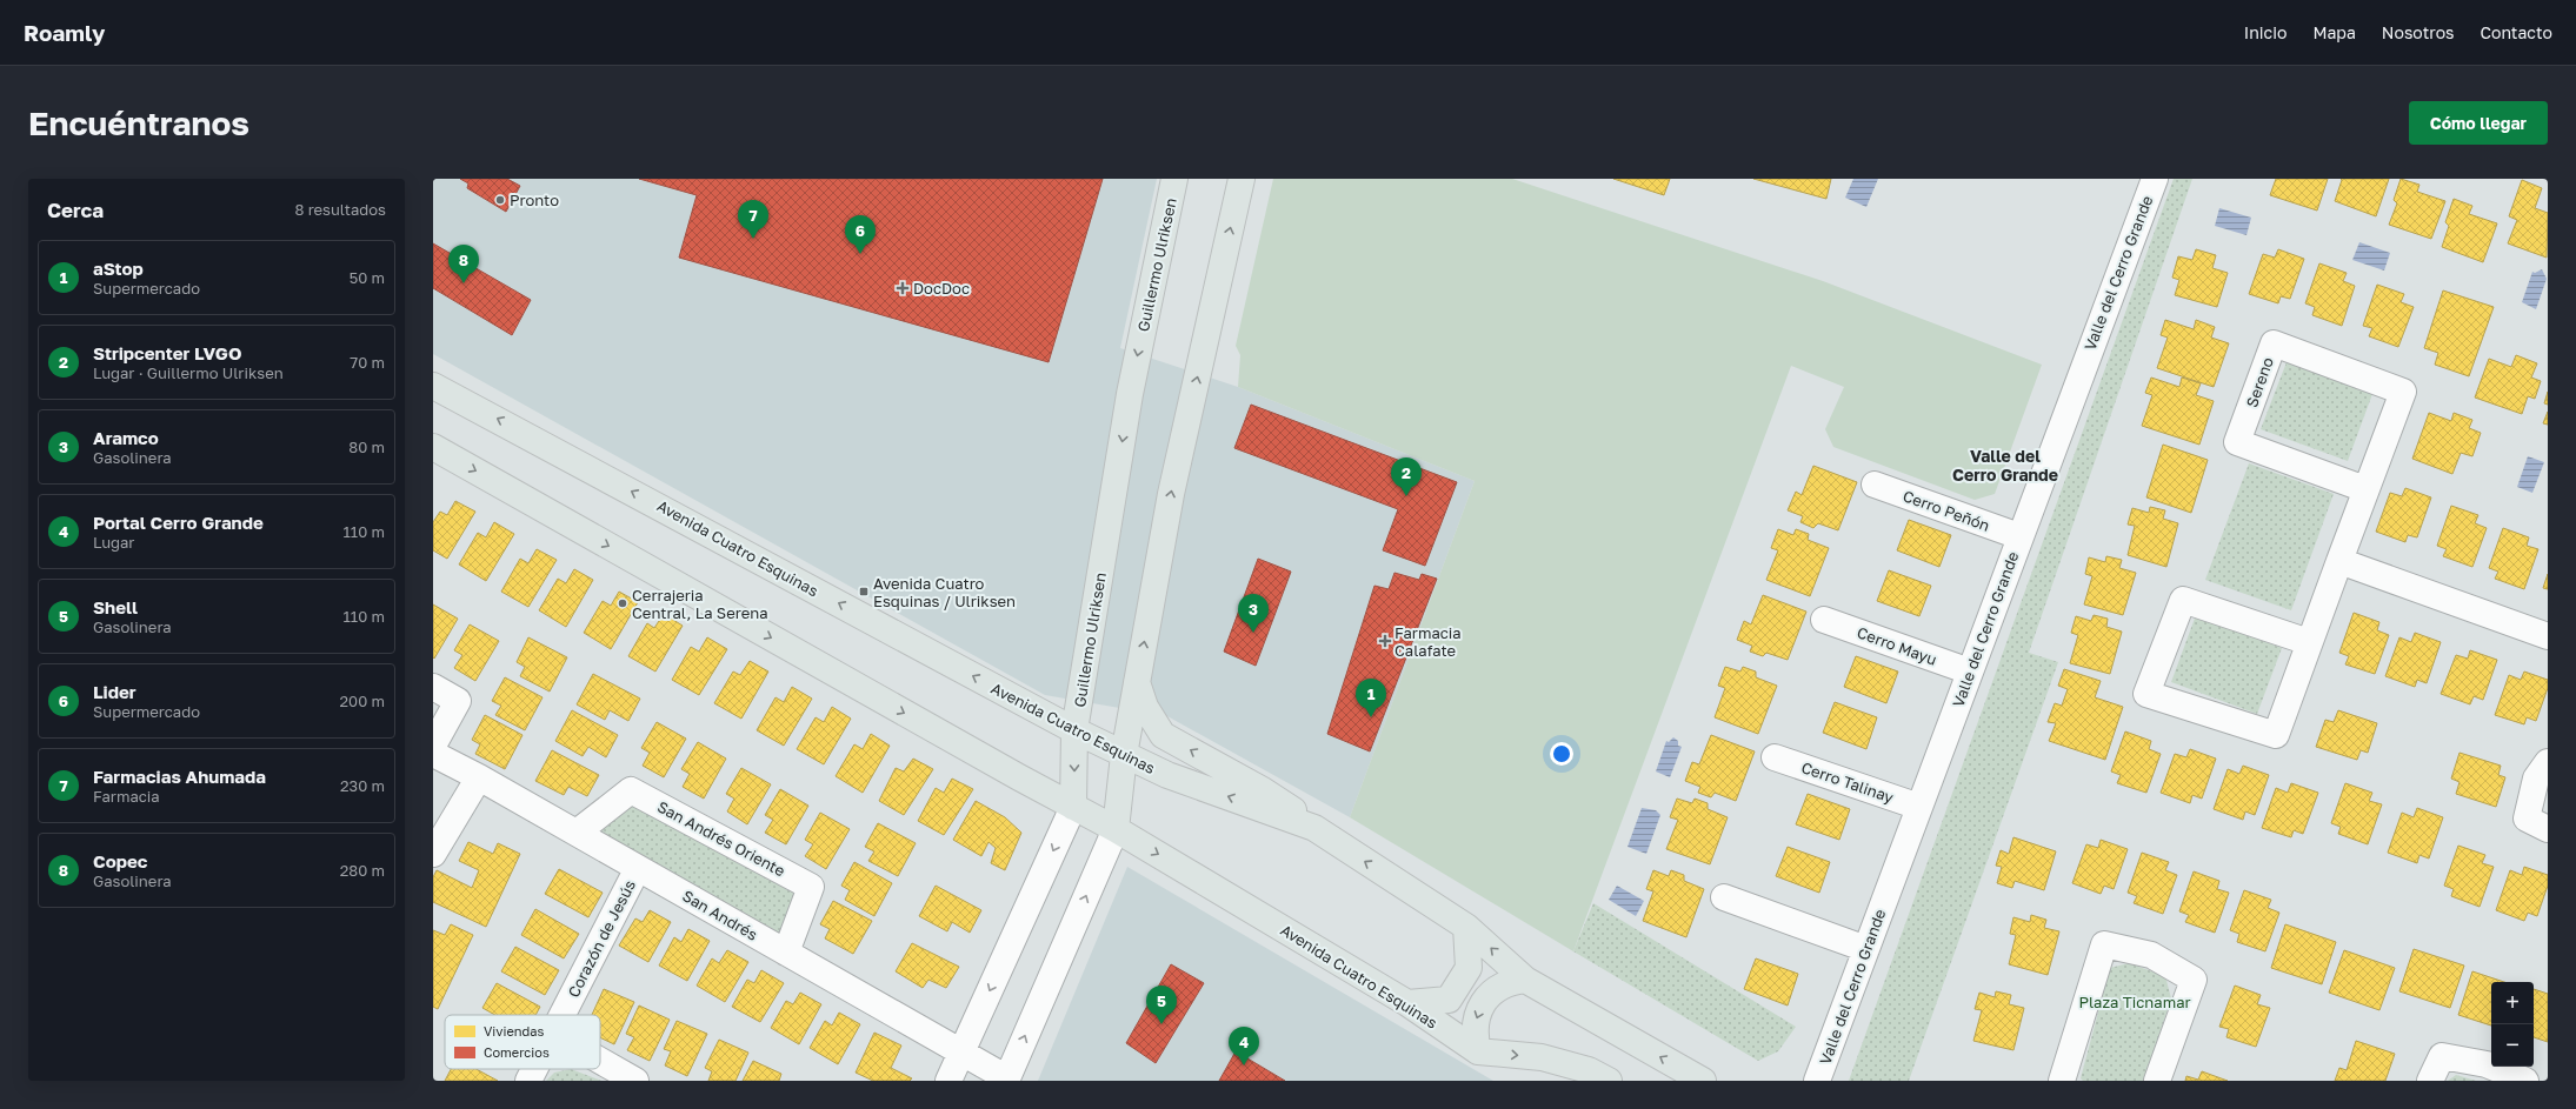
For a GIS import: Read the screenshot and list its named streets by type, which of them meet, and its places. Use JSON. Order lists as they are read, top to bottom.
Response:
{
  "streets": {
    "main road": ["Guillermo Ulriksen", "Avenida Cuatro Esquinas"],
    "street": [
      "Valle del Cerro Grande",
      "Sereno",
      "Cerro Peñón",
      "Cerro Mayu",
      "Cerro Talinay",
      "San Andrés Oriente",
      "San Andrés",
      "Corazón de Jesús"
    ]
  },
  "crossings": [
    ["Guillermo Ulriksen", "Avenida Cuatro Esquinas"],
    ["Guillermo Ulriksen", "San Andrés"],
    ["Valle del Cerro Grande", "Cerro Peñón"],
    ["Valle del Cerro Grande", "Cerro Mayu"],
    ["Valle del Cerro Grande", "Cerro Talinay"],
    ["San Andrés Oriente", "San Andrés"],
    ["San Andrés", "Corazón de Jesús"]
  ],
  "districts": ["Valle del Cerro Grande"],
  "parks": ["Plaza Ticnamar"],
  "places": {
    "other": ["Pronto", "Cerrajeria Central, La Serena"],
    "health": ["DocDoc", "Farmacia Calafate"],
    "transit": ["Avenida Cuatro Esquinas / Ulriksen"]
  },
  "legend": ["Viviendas", "Comercios"],
  "page": {
    "header": "Roamly",
    "nav": [
      "Inicio",
      "Mapa",
      "Nosotros",
      "Contacto"
    ],
    "buttons": "Cómo llegar",
    "title": "Encuéntranos",
    "heading": ["Cerca", "8 resultados"],
    "pins": [
      "7",
      "6",
      "8",
      "2",
      "3",
      "1",
      "5",
      "4"
    ],
    "list": [
      {
        "mark": "1",
        "name": "aStop",
        "note": "Supermercado",
        "value": "50 m"
      },
      {
        "mark": "2",
        "name": "Stripcenter LVGO",
        "note": "Lugar · Guillermo Ulriksen",
        "value": "70 m"
      },
      {
        "mark": "3",
        "name": "Aramco",
        "note": "Gasolinera",
        "value": "80 m"
      },
      {
        "mark": "4",
        "name": "Portal Cerro Grande",
        "note": "Lugar",
        "value": "110 m"
      },
      {
        "mark": "5",
        "name": "Shell",
        "note": "Gasolinera",
        "value": "110 m"
      },
      {
        "mark": "6",
        "name": "Lider",
        "note": "Supermercado",
        "value": "200 m"
      },
      {
        "mark": "7",
        "name": "Farmacias Ahumada",
        "note": "Farmacia",
        "value": "230 m"
      },
      {
        "mark": "8",
        "name": "Copec",
        "note": "Gasolinera",
        "value": "280 m"
      }
    ],
    "map_buttons": ["+", "−"]
  }
}
